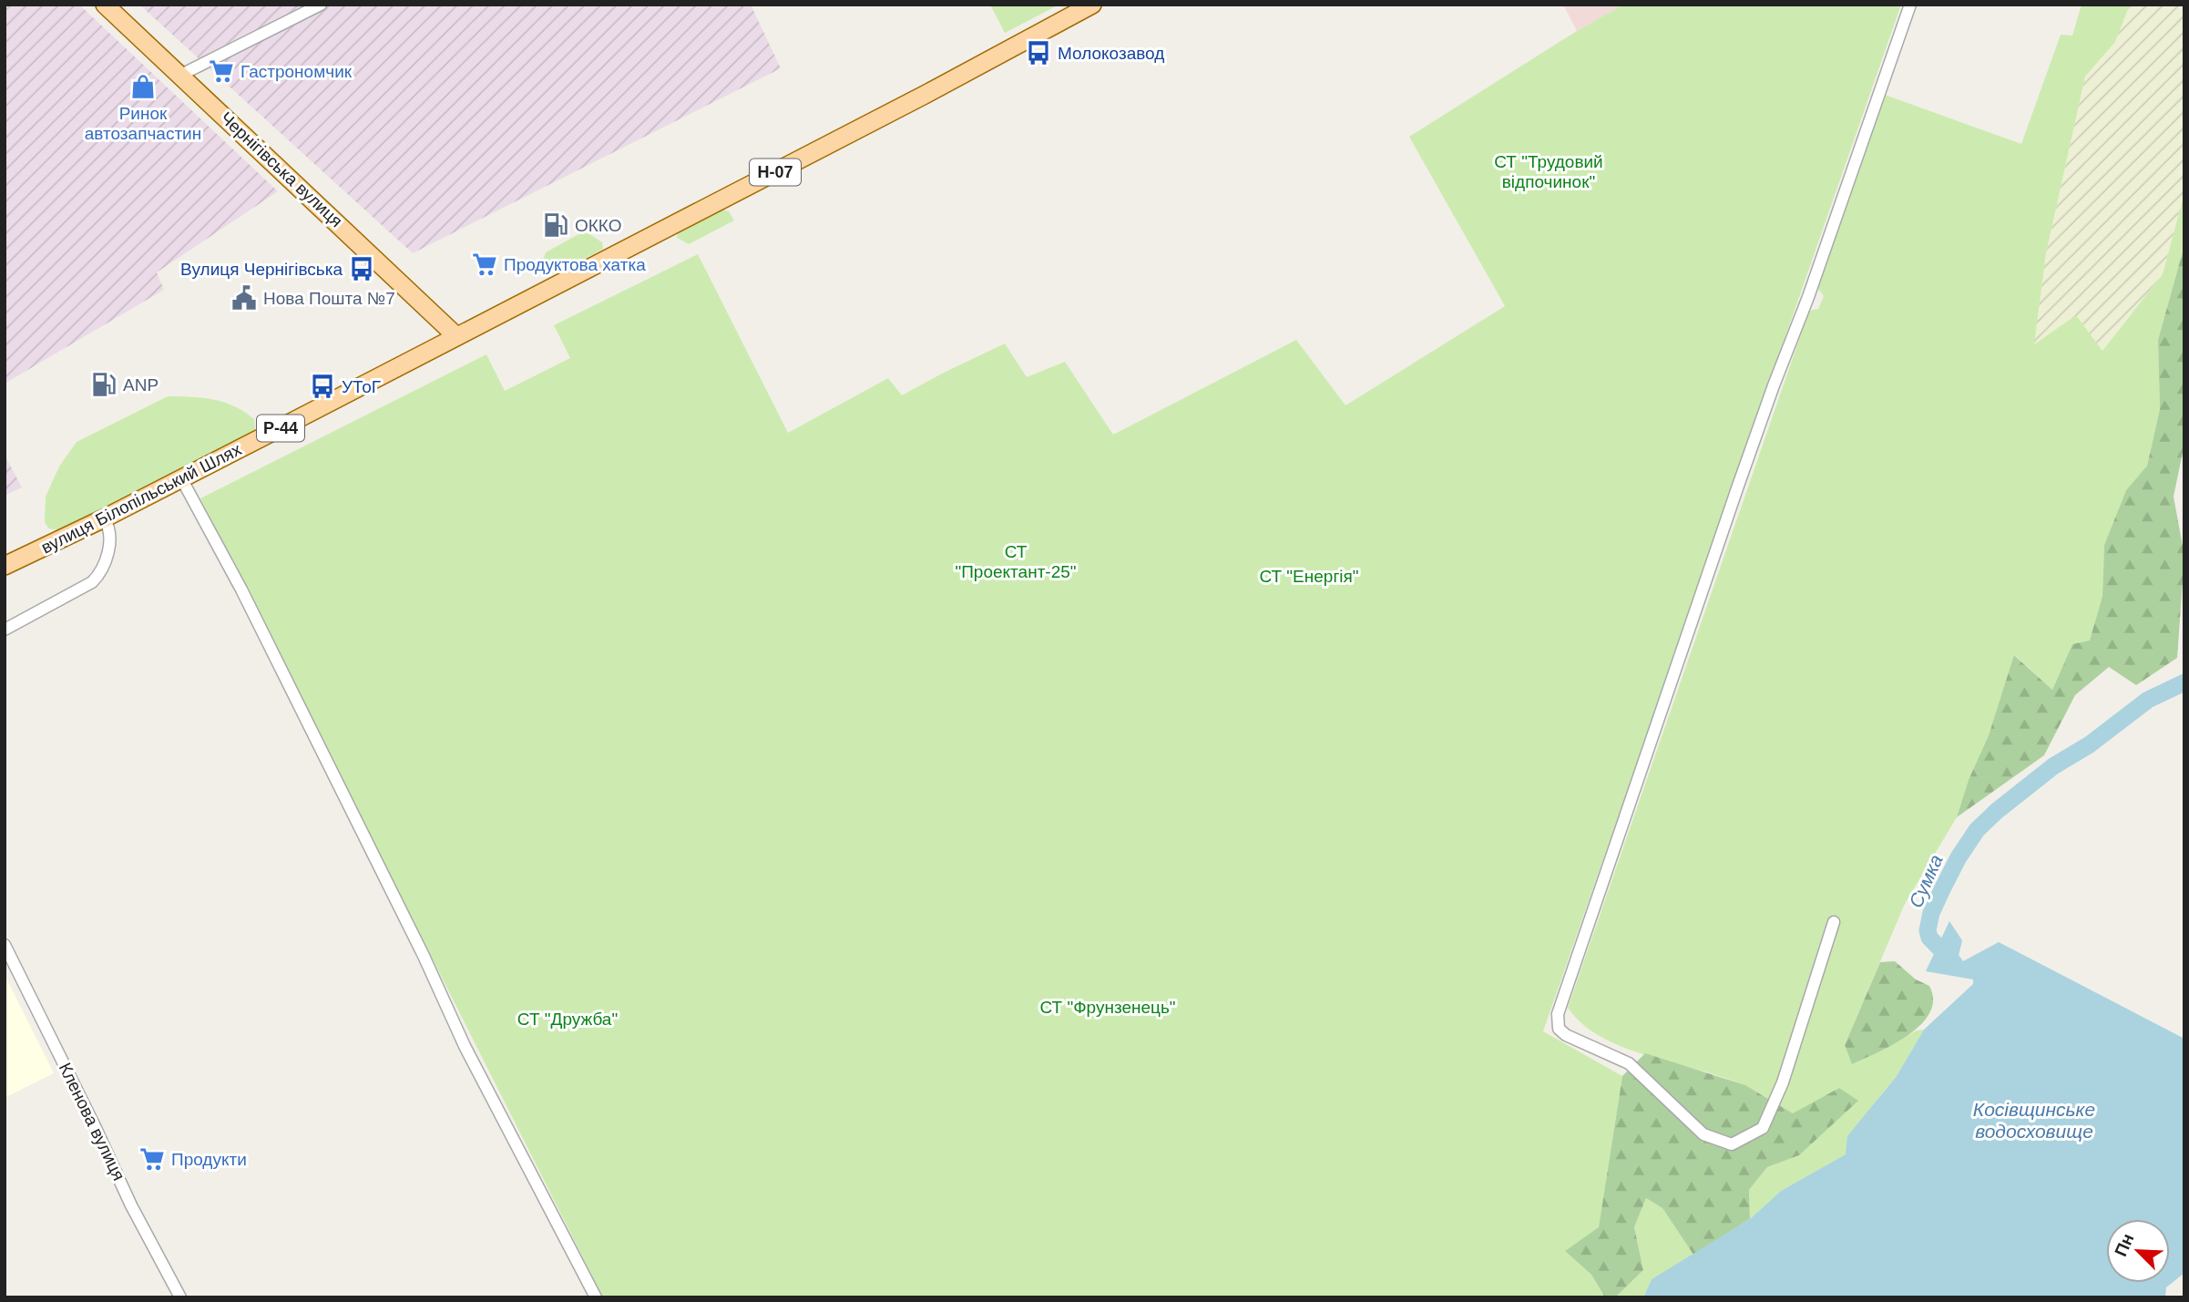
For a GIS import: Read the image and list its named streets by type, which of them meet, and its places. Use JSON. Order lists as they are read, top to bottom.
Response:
{
  "streets": {
    "main road": [
      "Чернігівська вулиця",
      "Н-07",
      "Р-44",
      "вулиця Білопільський Шлях"
    ],
    "street": ["Кленова вулиця"]
  },
  "crossings": [
    ["Чернігівська вулиця", "вулиця Білопільський Шлях"]
  ],
  "water": ["Сумка", "Косівщинське водосховище"],
  "parks": [
    "СТ \"Трудовий відпочинок\"",
    "СТ \"Проектант-25\"",
    "СТ \"Енергія\"",
    "СТ \"Фрунзенець\"",
    "СТ \"Дружба\""
  ],
  "places": {
    "bus stop": ["Молокозавод", "Вулиця Чернігівська", "УТоГ"],
    "supermarket": ["Гастрономчик", "Продуктова хатка", "Продукти"],
    "shop": ["Ринок автозапчастин"],
    "fuel station": ["ОККО", "ANP"],
    "public building": ["Нова Пошта №7"]
  },
  "north": "top left"
}
